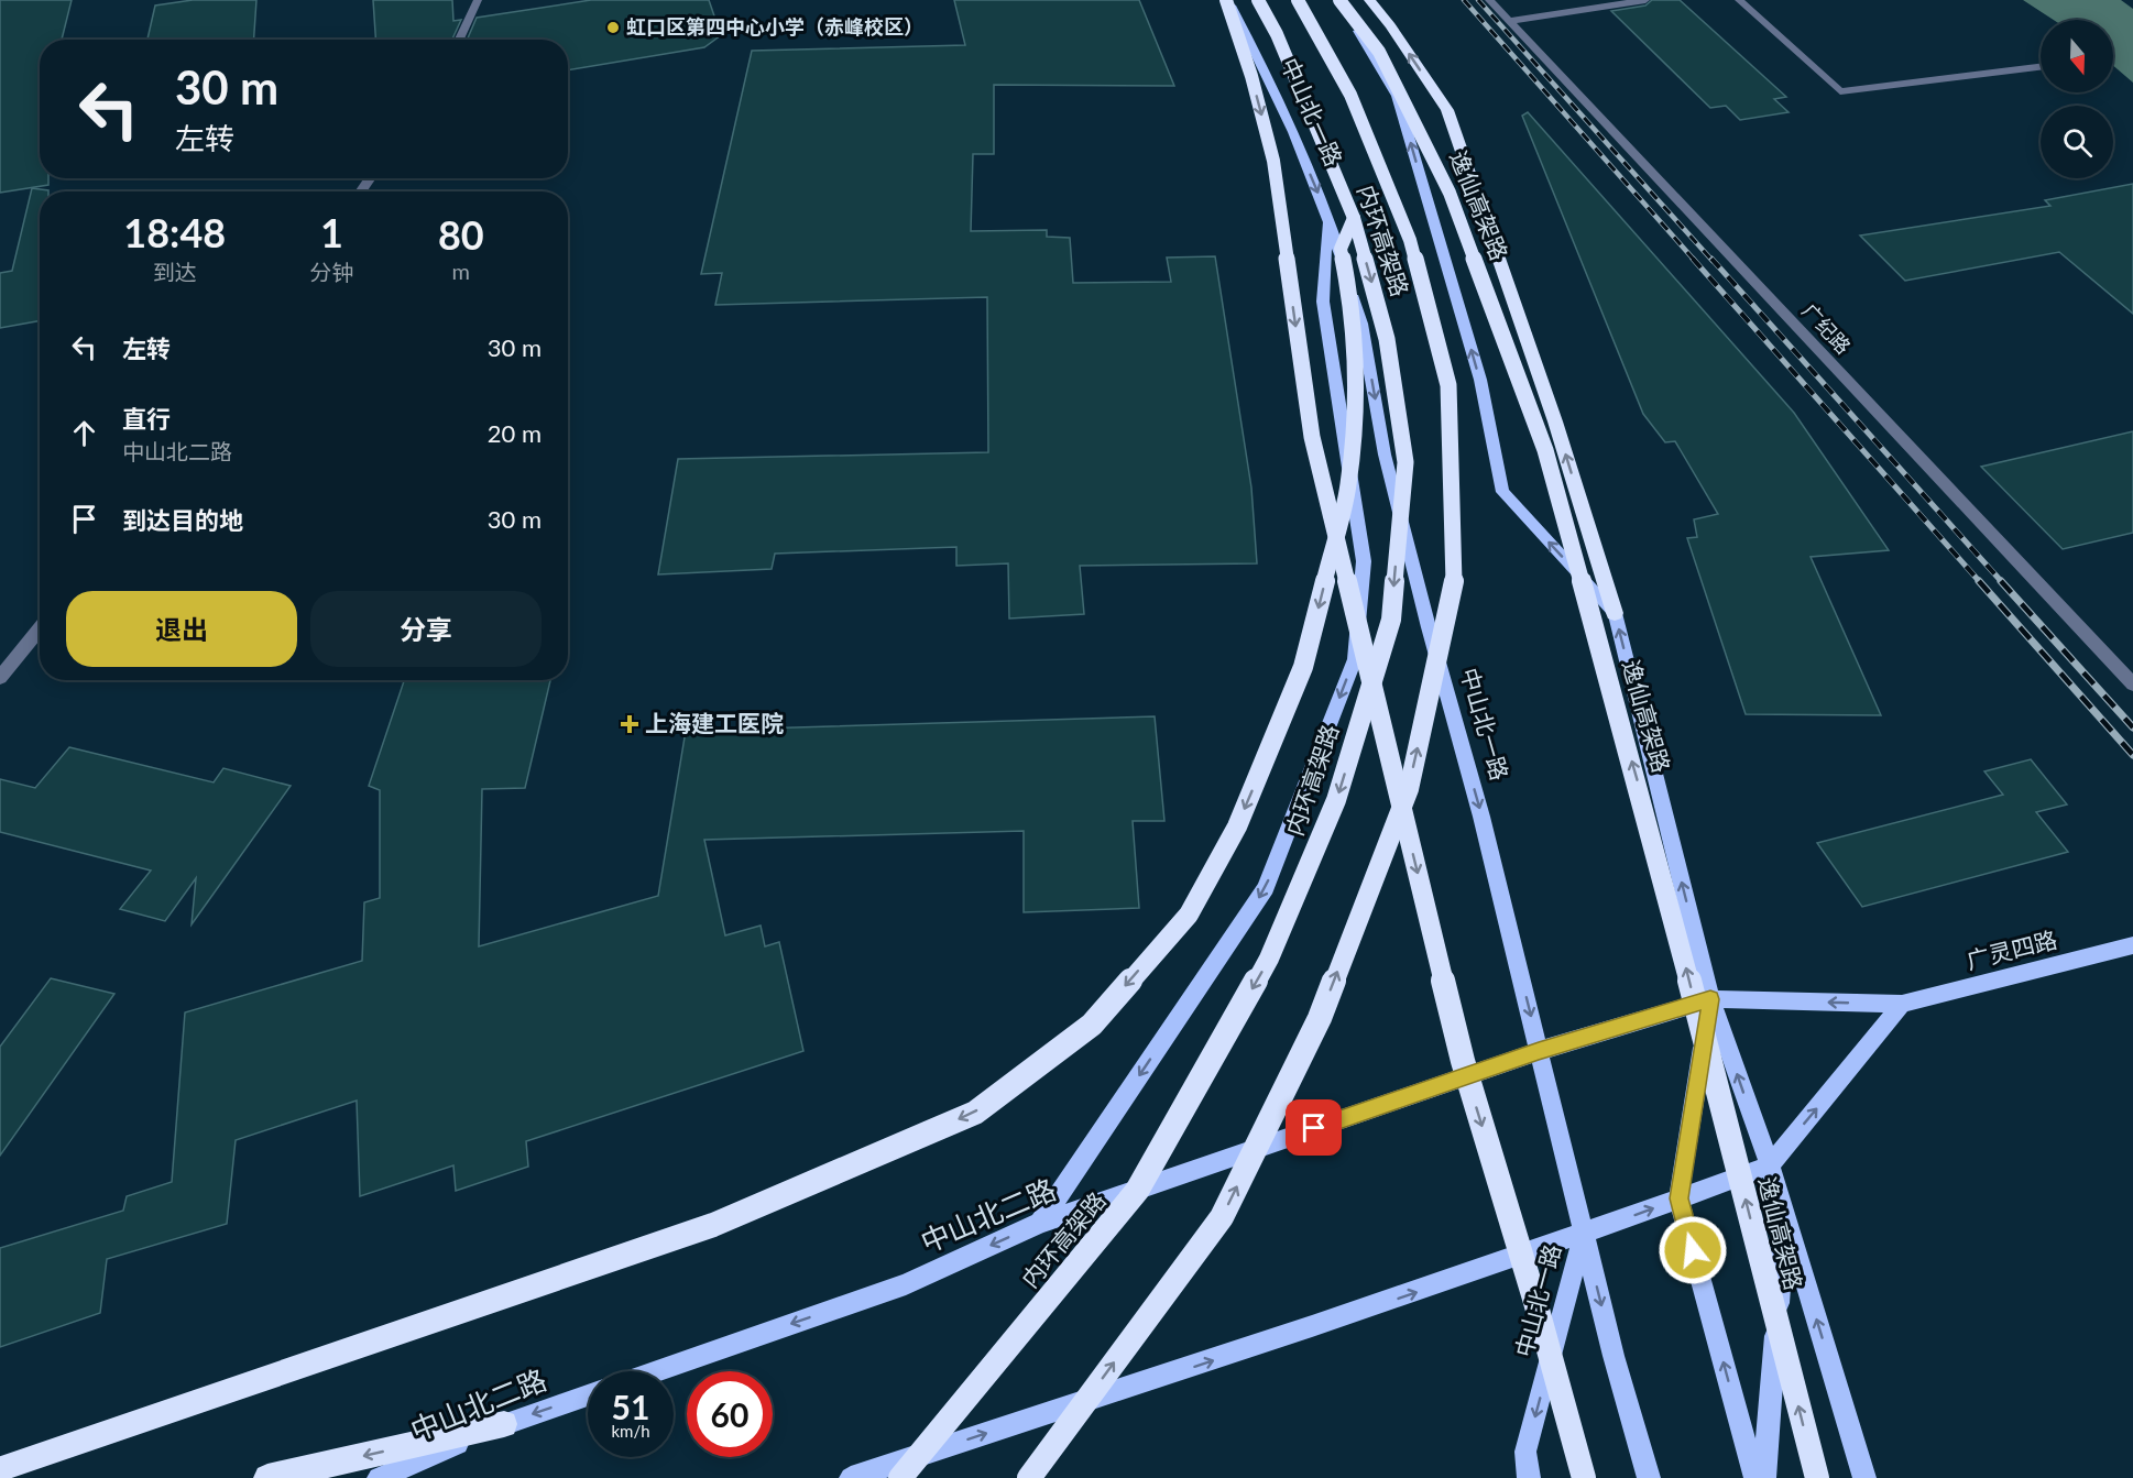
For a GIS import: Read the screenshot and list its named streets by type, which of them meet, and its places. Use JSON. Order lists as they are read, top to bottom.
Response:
{
  "streets": {
    "highway": ["逸仙高架路", "内环高架路"],
    "main road": ["中山北一路", "广灵四路", "中山北二路"],
    "street": ["广纪路"]
  },
  "crossings": [
    ["中山北一路", "中山北二路"],
    ["广灵四路", "中山北二路"]
  ],
  "one_way": ["广灵四路", "中山北二路"],
  "places": {
    "other": ["虹口区第四中心小学（赤峰校区）"],
    "health": ["上海建工医院"]
  },
  "north": "bottom",
  "page": {
    "turn": ["30 m", "左转"],
    "eta": [
      "18:48",
      "到达",
      "1",
      "分钟",
      "80",
      "m"
    ],
    "list": [
      {
        "name": "左转",
        "value": "30 m"
      },
      {
        "name": "直行",
        "note": "中山北二路",
        "value": "20 m"
      },
      {
        "name": "到达目的地",
        "value": "30 m"
      }
    ],
    "buttons": ["退出", "分享"],
    "speed": "51 km/h",
    "limit": "60"
  }
}
